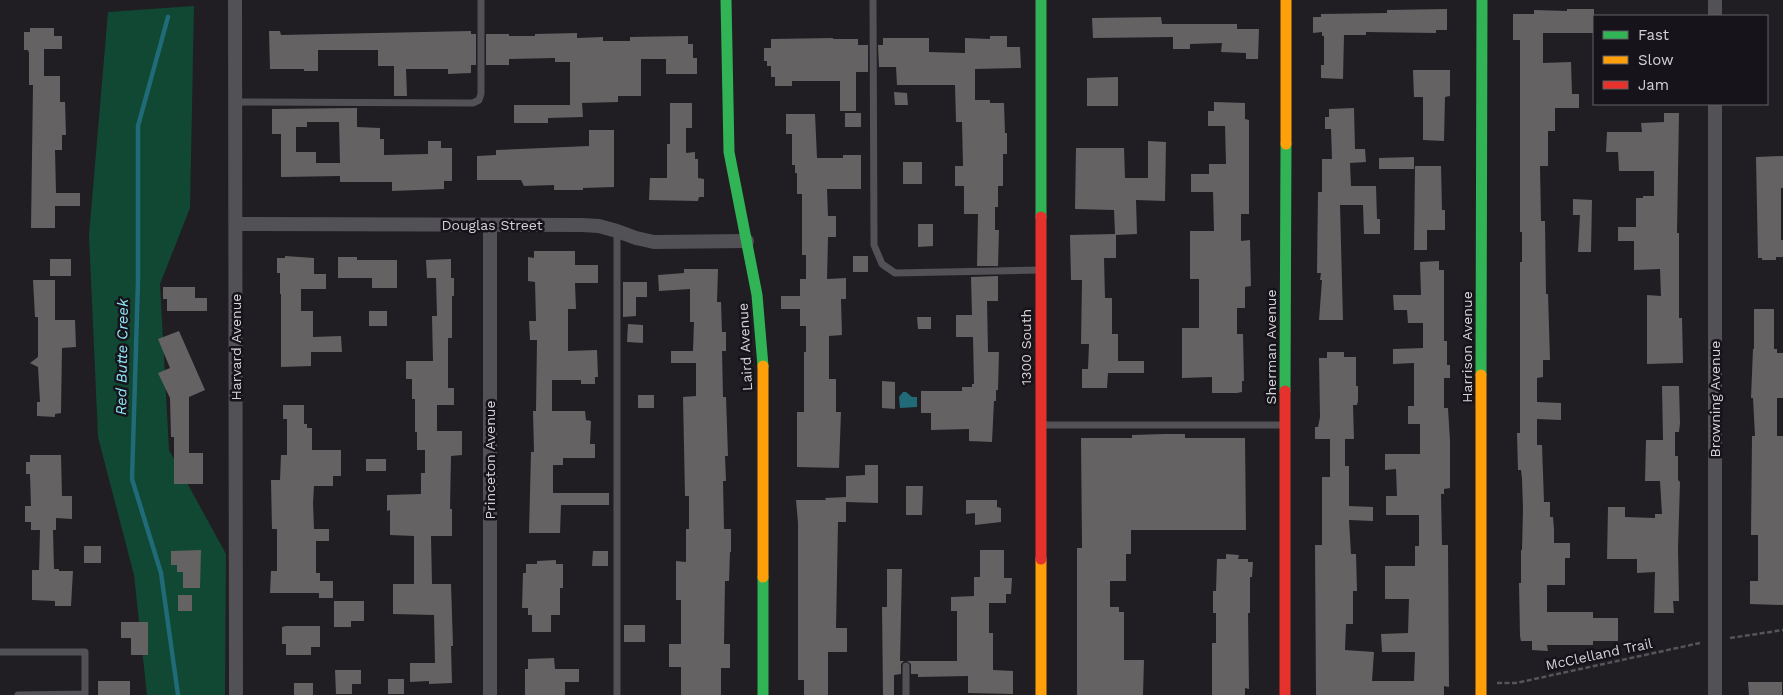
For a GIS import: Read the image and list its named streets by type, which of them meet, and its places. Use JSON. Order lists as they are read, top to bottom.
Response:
{
  "streets": {
    "street": [
      "Douglas Street",
      "Harvard Avenue",
      "Laird Avenue",
      "1300 South",
      "Sherman Avenue",
      "Harrison Avenue",
      "Browning Avenue",
      "Princeton Avenue"
    ],
    "path": ["McClelland Trail"]
  },
  "crossings": [
    ["Douglas Street", "Harvard Avenue"],
    ["Douglas Street", "Laird Avenue"],
    ["Douglas Street", "Princeton Avenue"]
  ],
  "water": ["Red Butte Creek"],
  "legend": ["Fast", "Slow", "Jam"]
}
